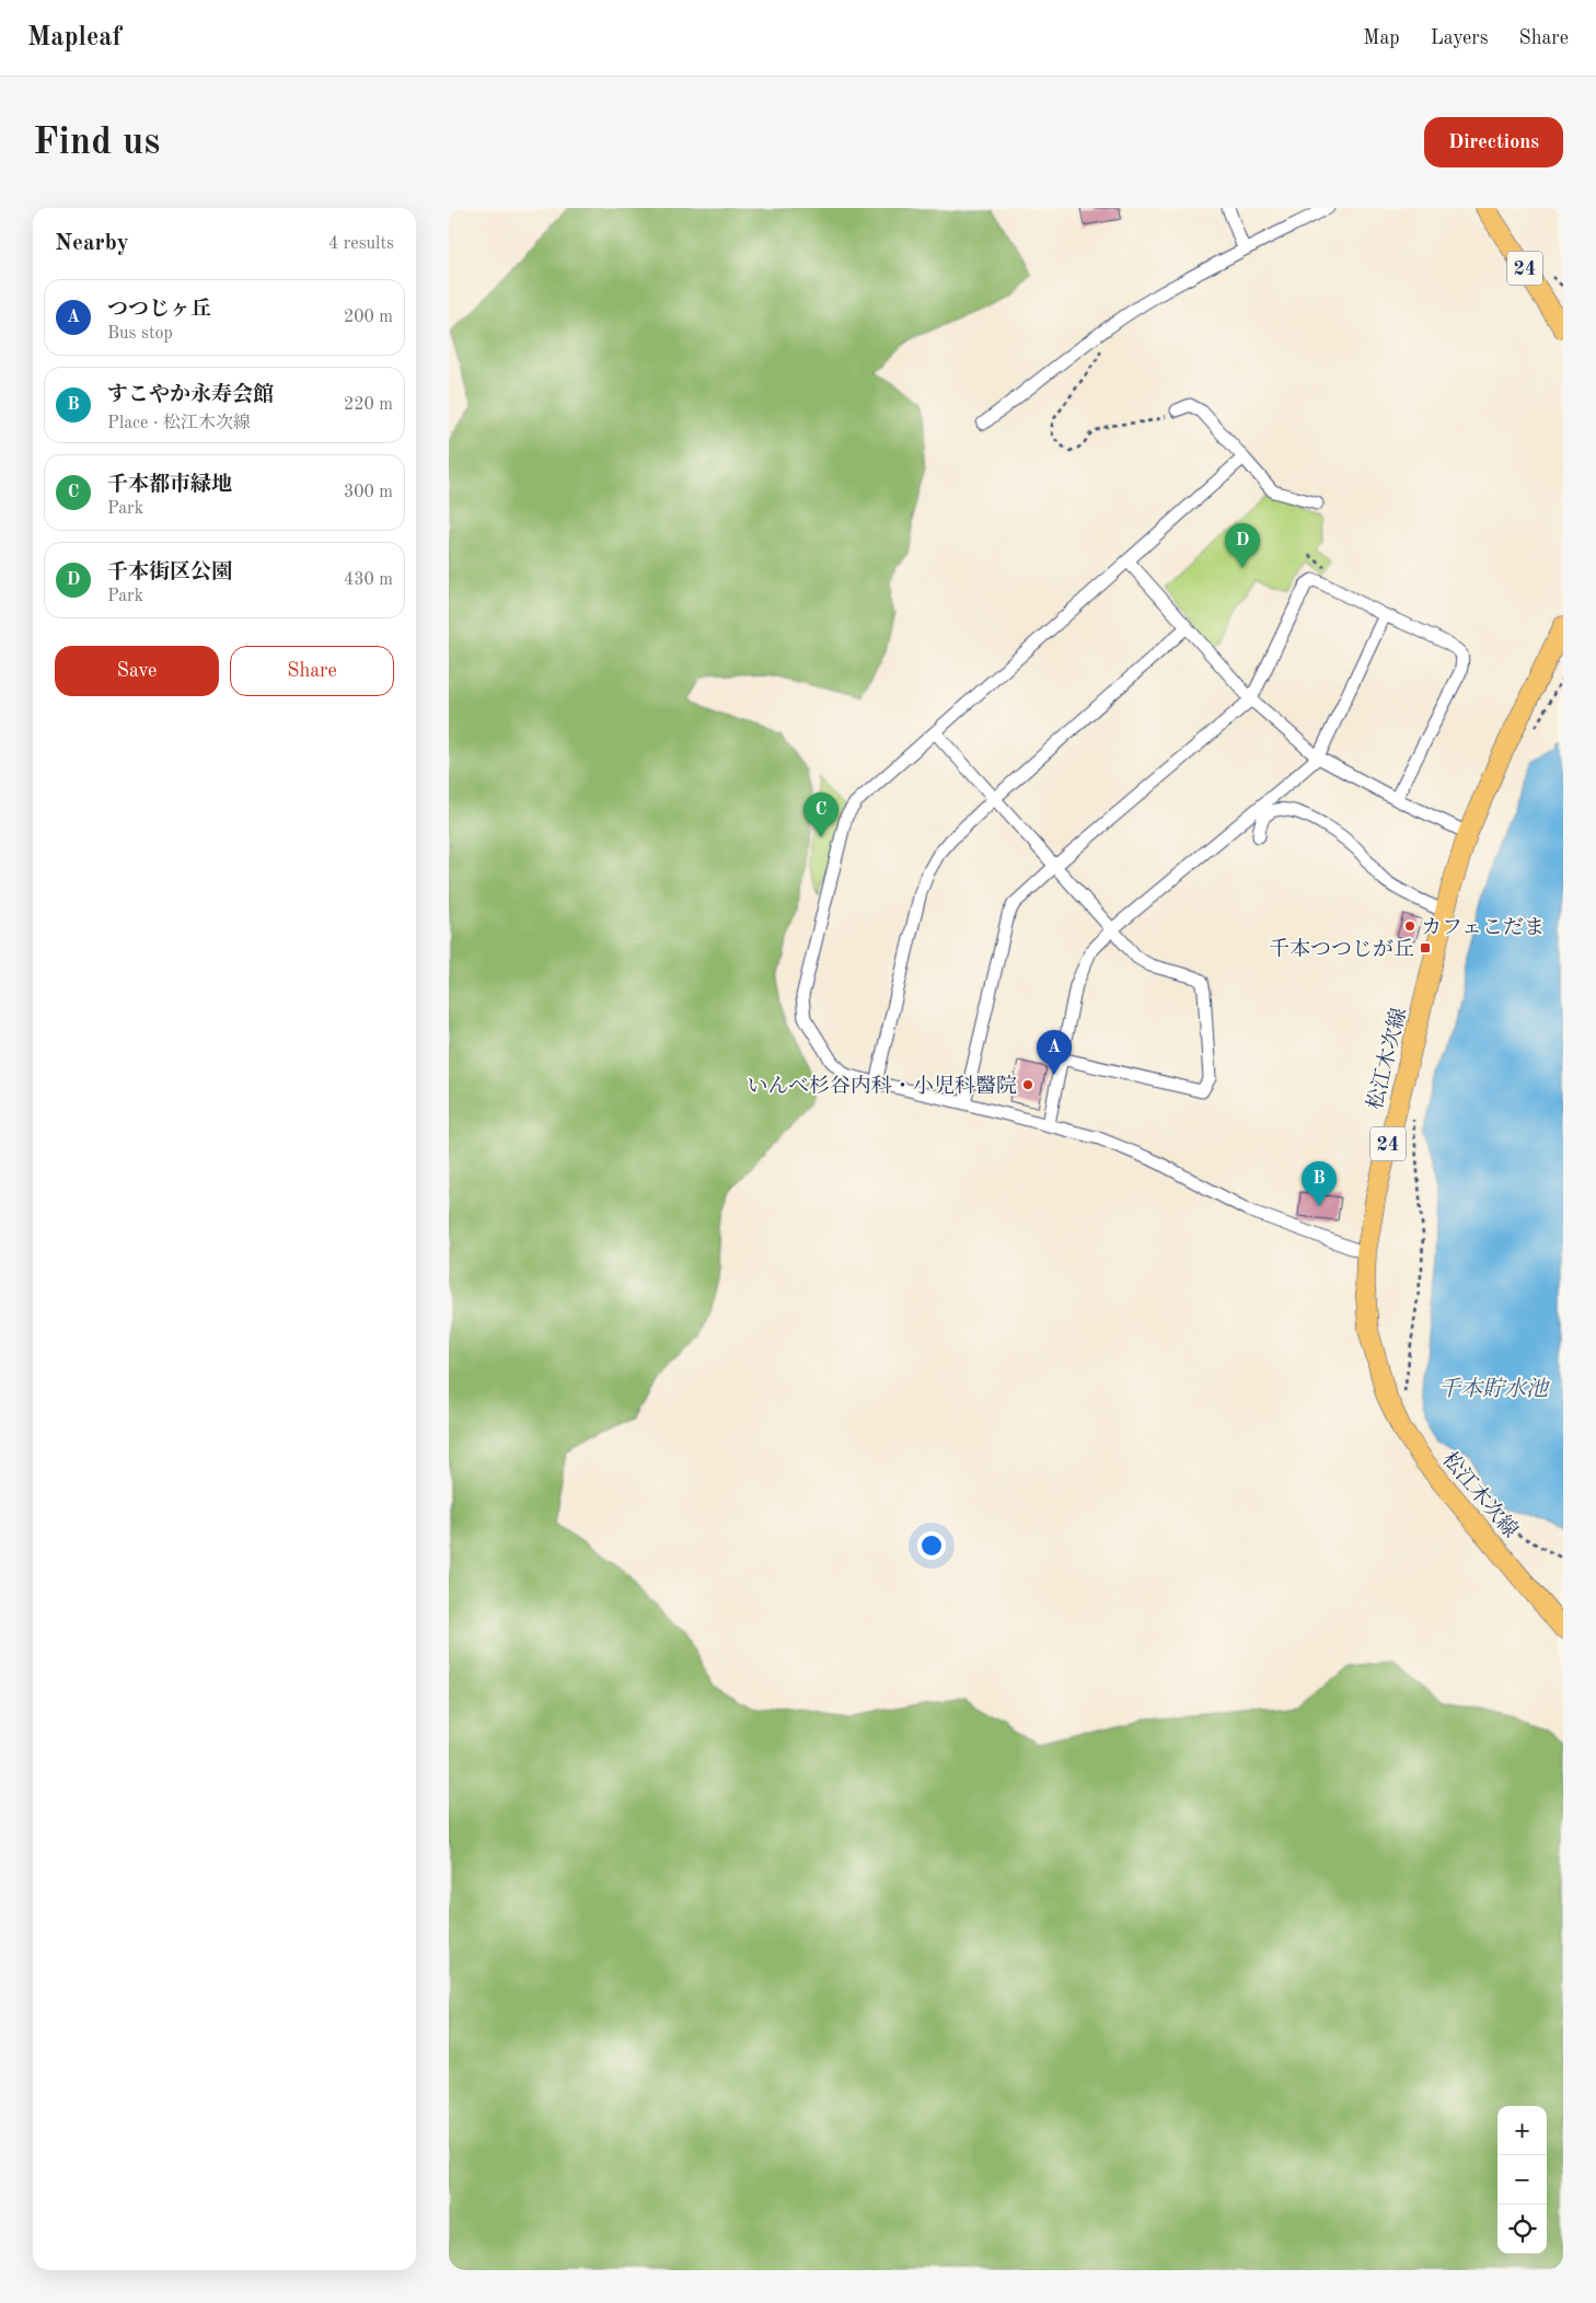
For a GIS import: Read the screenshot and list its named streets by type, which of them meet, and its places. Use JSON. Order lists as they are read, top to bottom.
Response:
{
  "streets": {
    "main road": ["24", "松江木次線"]
  },
  "water": ["千本貯水池"],
  "places": {
    "other": ["カフェこだま", "いんべ杉谷内科・小児科醫院"],
    "transit": ["千本つつじが丘"]
  },
  "page": {
    "header": "Mapleaf",
    "nav": ["Map", "Layers", "Share"],
    "buttons": [
      "Directions",
      ["Save", "Share"]
    ],
    "title": "Find us",
    "heading": ["Nearby", "4 results"],
    "list": [
      {
        "mark": "A",
        "name": "つつじヶ丘",
        "note": "Bus stop",
        "value": "200 m"
      },
      {
        "mark": "B",
        "name": "すこやか永寿会館",
        "note": "Place · 松江木次線",
        "value": "220 m"
      },
      {
        "mark": "C",
        "name": "千本都市緑地",
        "note": "Park",
        "value": "300 m"
      },
      {
        "mark": "D",
        "name": "千本街区公園",
        "note": "Park",
        "value": "430 m"
      }
    ],
    "pins": [
      "D",
      "C",
      "A",
      "B"
    ],
    "map_buttons": ["+", "−"]
  }
}
